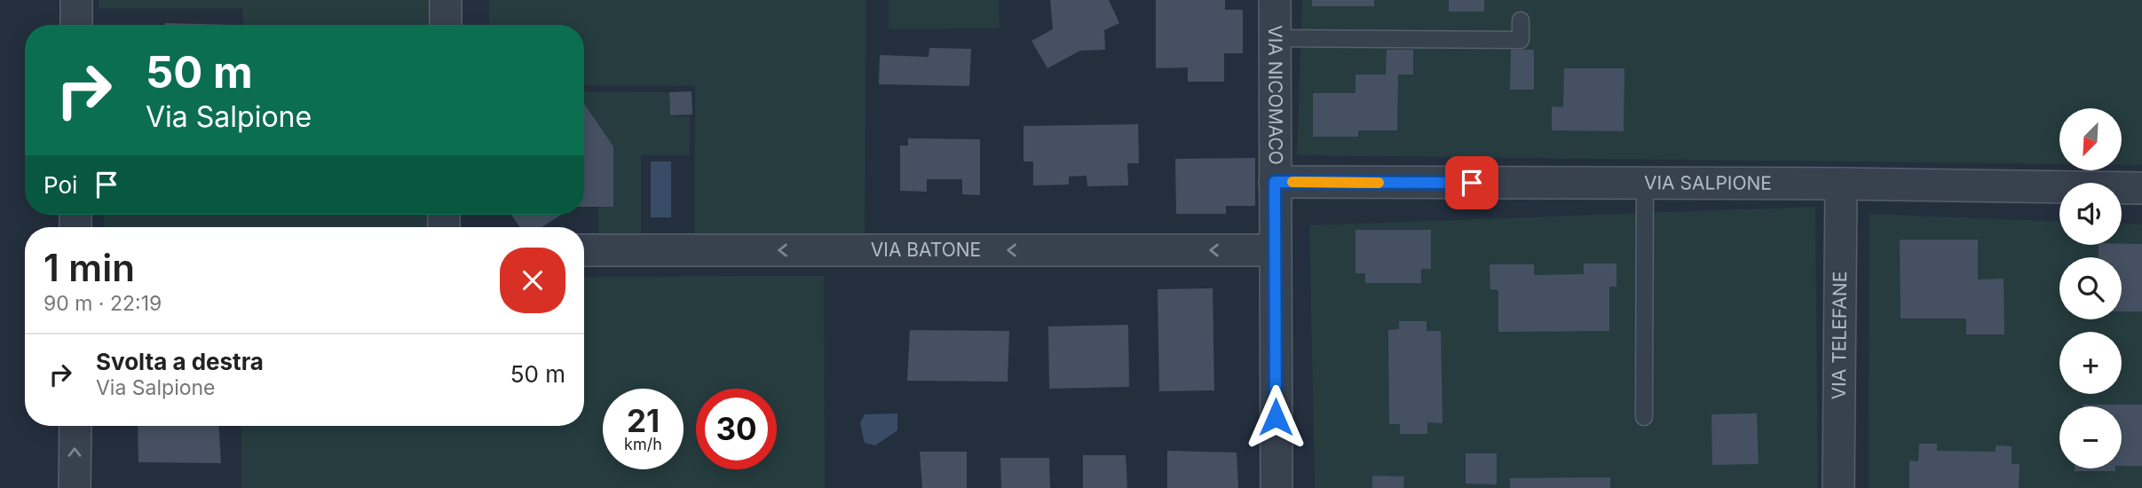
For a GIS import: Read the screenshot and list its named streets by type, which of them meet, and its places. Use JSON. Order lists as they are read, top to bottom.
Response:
{
  "streets": {
    "street": [
      "VIA NICOMACO",
      "VIA SALPIONE",
      "VIA BATONE",
      "VIA TELEFANE"
    ]
  },
  "crossings": [
    ["VIA NICOMACO", "VIA SALPIONE"],
    ["VIA NICOMACO", "VIA BATONE"],
    ["VIA SALPIONE", "VIA TELEFANE"]
  ],
  "one_way": ["VIA BATONE"],
  "north": "bottom left",
  "page": {
    "turn": ["50 m", "Via Salpione"],
    "map_buttons": ["+", "−"],
    "then": "Poi",
    "heading": ["1 min", "90 m · 22:19"],
    "list": [
      {
        "name": "Svolta a destra",
        "note": "Via Salpione",
        "value": "50 m"
      }
    ],
    "speed": "21 km/h",
    "limit": "30"
  }
}
